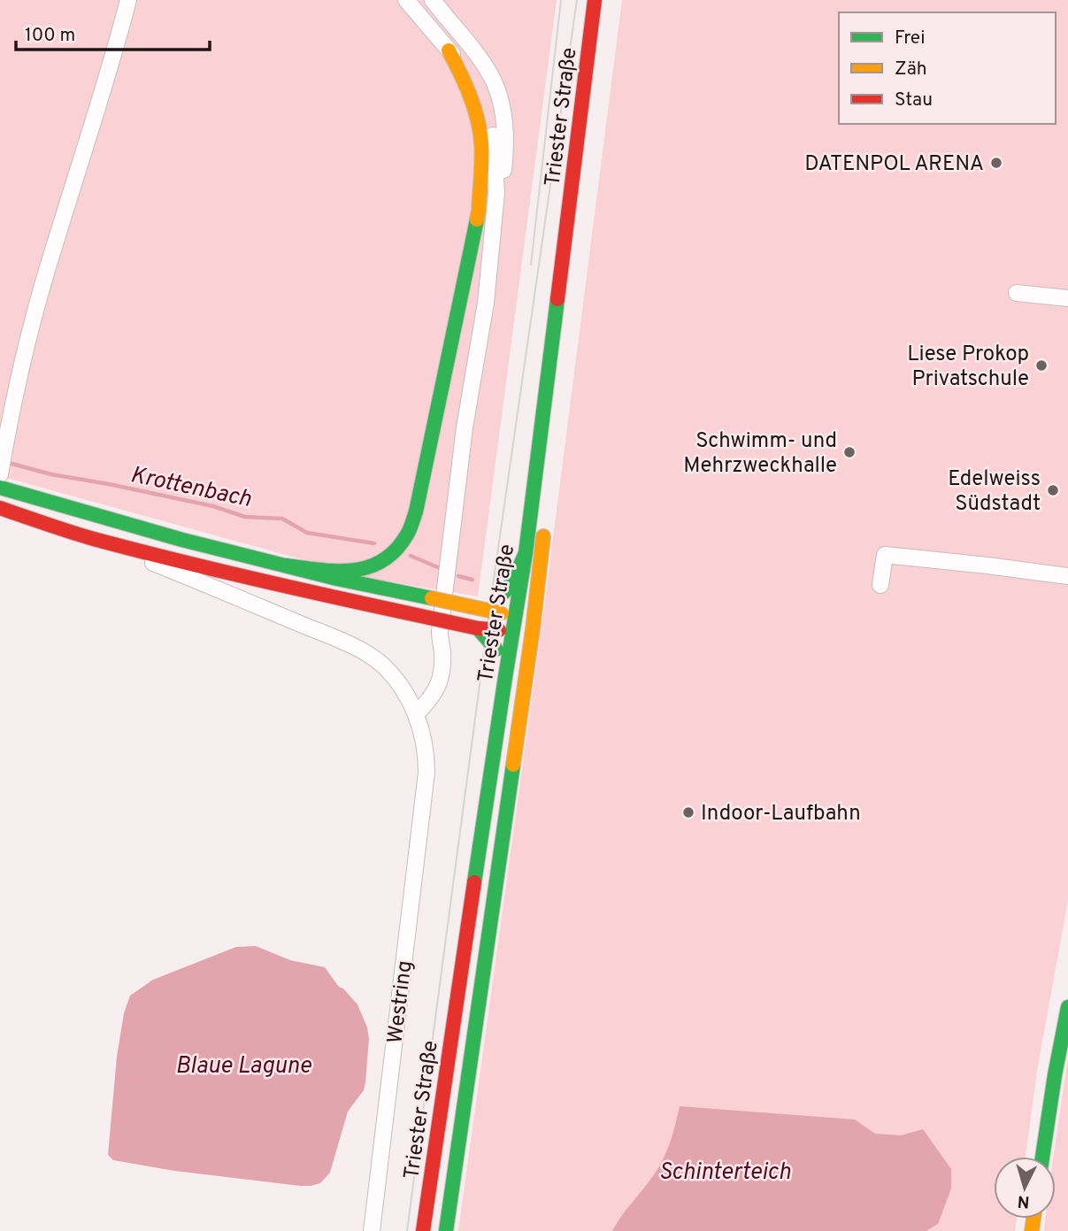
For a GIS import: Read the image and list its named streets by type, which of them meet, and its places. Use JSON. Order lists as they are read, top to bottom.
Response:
{
  "streets": {
    "main road": ["Triester Straße"],
    "street": ["Westring"]
  },
  "water": ["Krottenbach", "Blaue Lagune", "Schinterteich"],
  "places": [
    "DATENPOL ARENA",
    "Liese Prokop Privatschule",
    "Schwimm- und Mehrzweckhalle",
    "Edelweiss Südstadt",
    "Indoor-Laufbahn"
  ],
  "legend": ["Frei", "Zäh", "Stau"],
  "scale_bar": "100 m",
  "north": "bottom"
}
